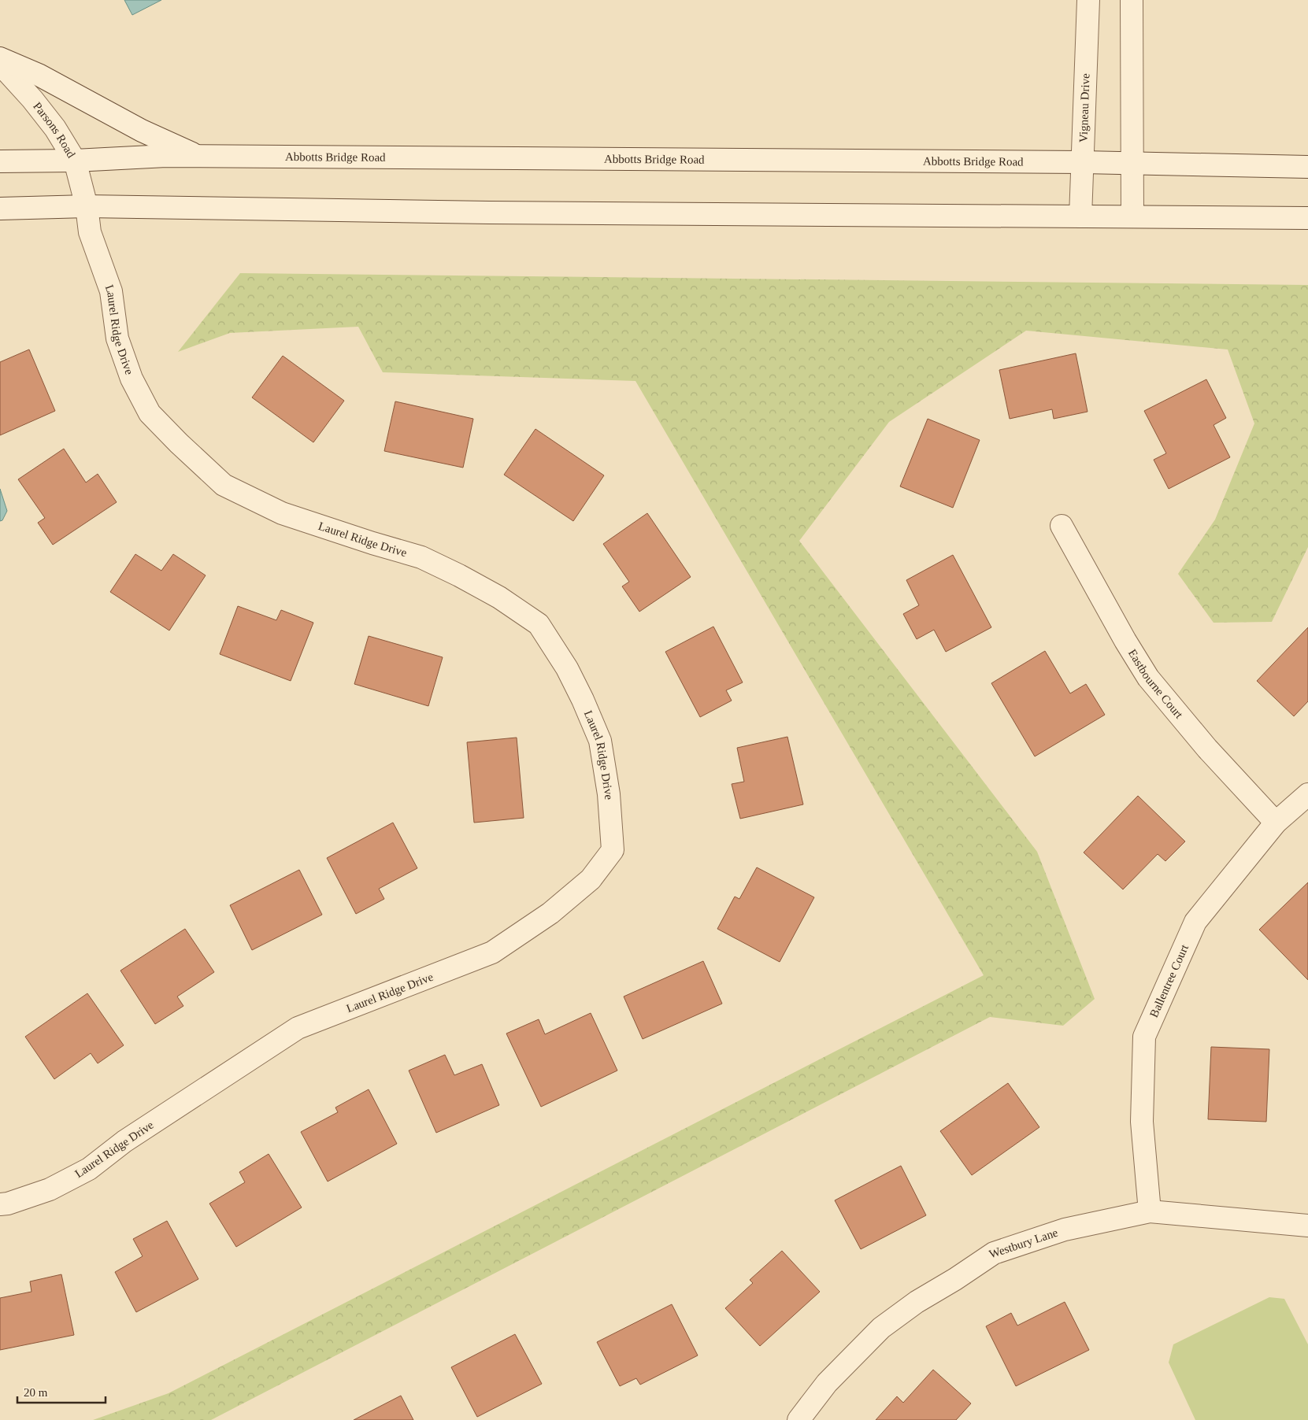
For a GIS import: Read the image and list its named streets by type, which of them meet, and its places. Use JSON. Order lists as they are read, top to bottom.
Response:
{
  "streets": {
    "street": [
      "Vigneau Drive",
      "Parsons Road",
      "Abbotts Bridge Road",
      "Laurel Ridge Drive",
      "Eastbourne Court",
      "Ballentree Court",
      "Westbury Lane"
    ]
  },
  "crossings": [
    ["Vigneau Drive", "Abbotts Bridge Road"],
    ["Parsons Road", "Abbotts Bridge Road"],
    ["Parsons Road", "Laurel Ridge Drive"],
    ["Eastbourne Court", "Ballentree Court"],
    ["Ballentree Court", "Westbury Lane"]
  ],
  "scale_bar": "20 m"
}
